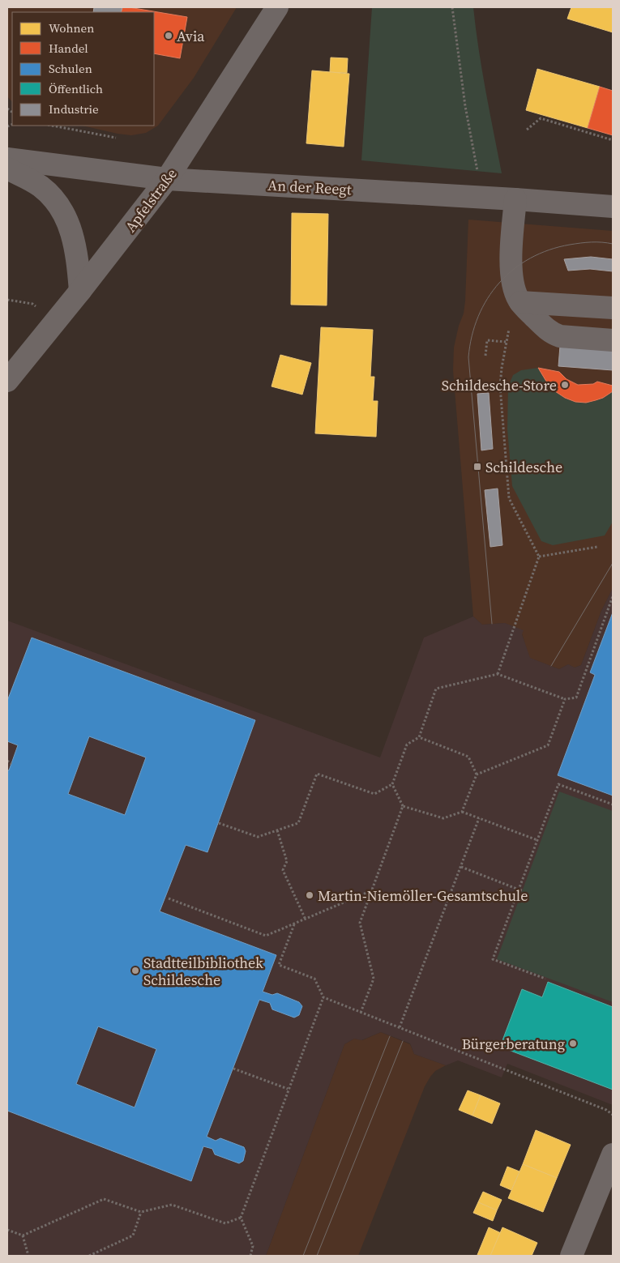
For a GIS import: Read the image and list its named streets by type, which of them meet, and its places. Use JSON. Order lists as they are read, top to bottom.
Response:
{
  "streets": {
    "street": ["An der Reegt", "Apfelstraße"]
  },
  "crossings": [
    ["An der Reegt", "Apfelstraße"]
  ],
  "places": {
    "other": [
      "Avia",
      "Schildesche-Store",
      "Martin-Niemöller-Gesamtschule",
      "Stadtteilbibliothek Schildesche",
      "Bürgerberatung"
    ],
    "transit": ["Schildesche"]
  },
  "legend": [
    "Wohnen",
    "Handel",
    "Schulen",
    "Öffentlich",
    "Industrie"
  ]
}
